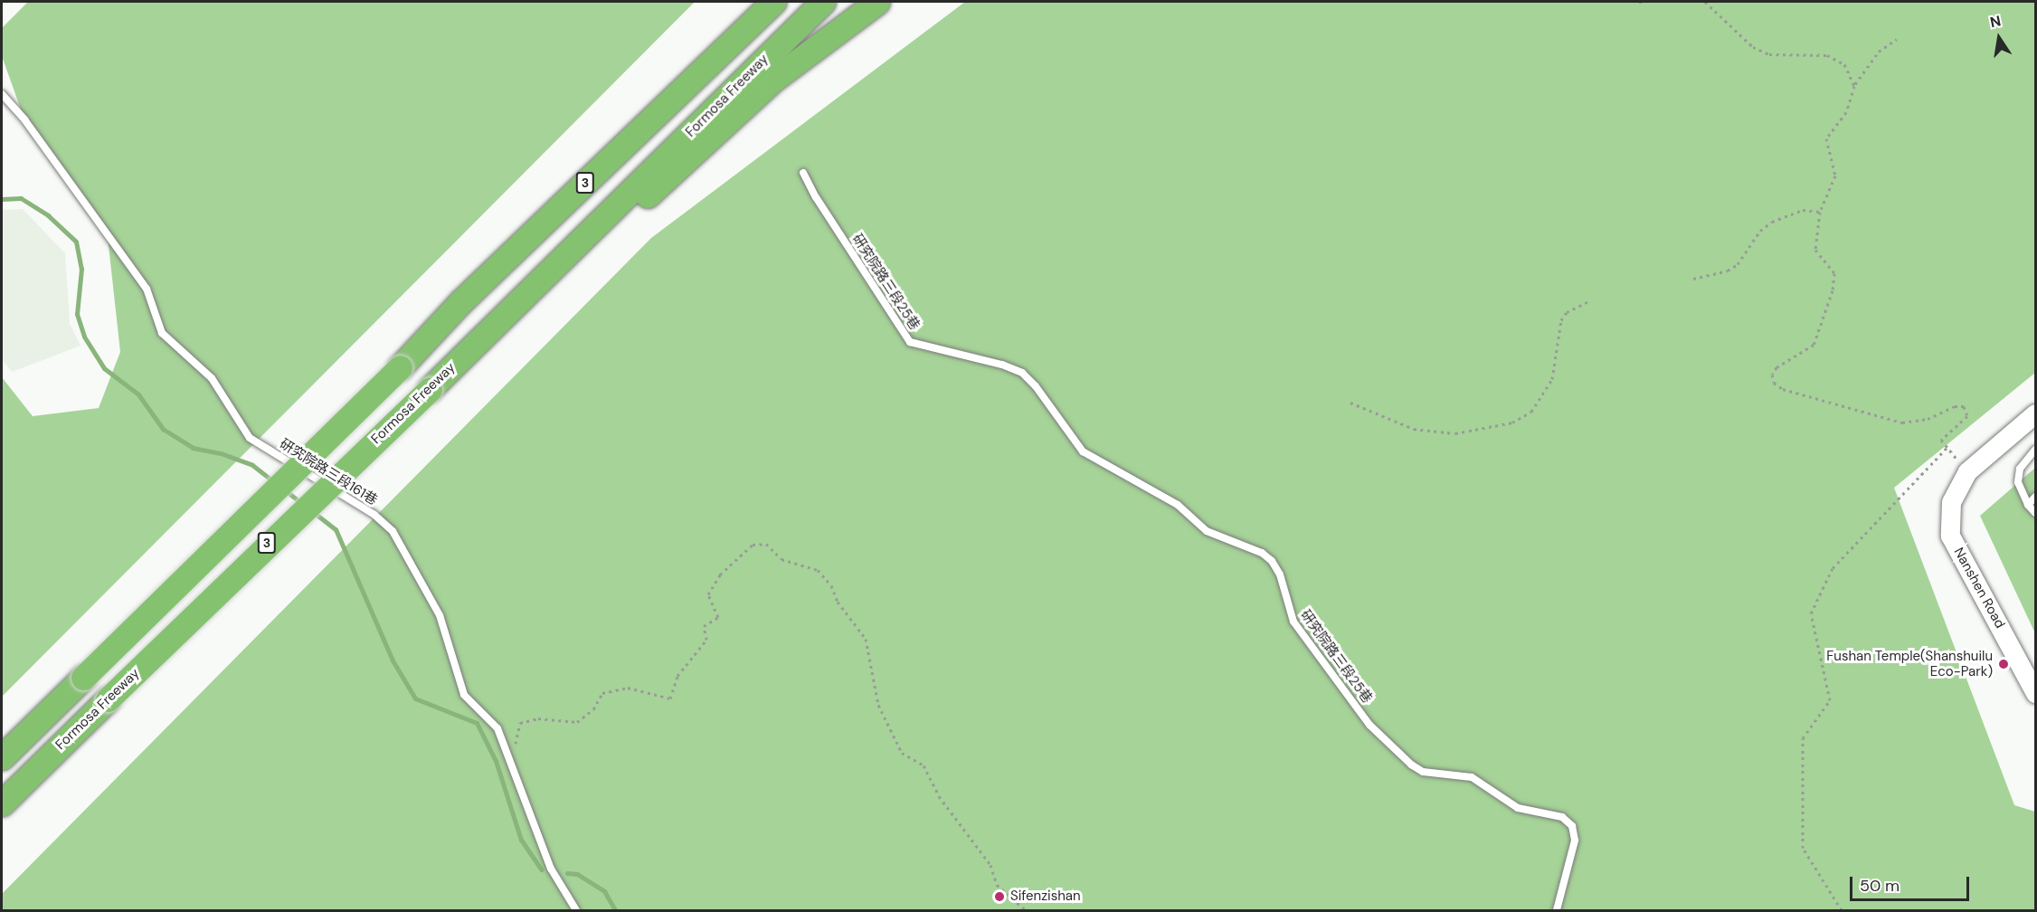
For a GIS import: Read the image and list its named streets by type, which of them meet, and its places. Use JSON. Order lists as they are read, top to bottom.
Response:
{
  "streets": {
    "highway": ["Formosa Freeway", "3"],
    "main road": ["Nanshen Road"],
    "lane": ["研究院路三段25巷", "研究院路三段161巷"]
  },
  "places": ["Fushan Temple(Shanshuilu Eco-Park)", "Sifenzishan"],
  "scale_bar": "50 m",
  "north": "top"
}
